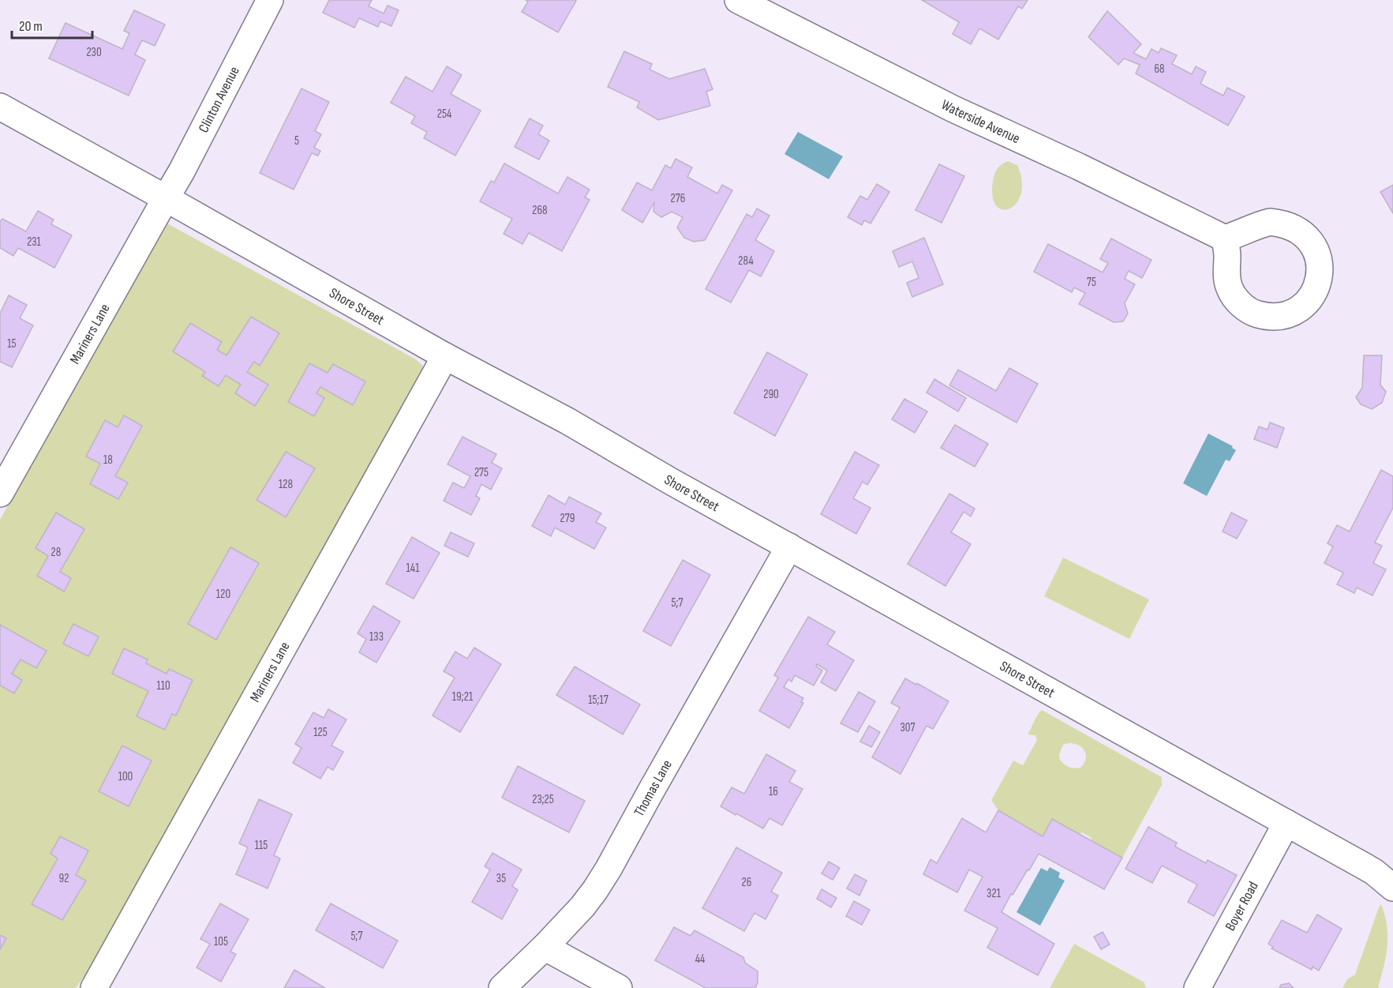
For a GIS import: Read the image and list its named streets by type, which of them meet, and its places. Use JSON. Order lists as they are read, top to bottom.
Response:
{
  "streets": {
    "street": [
      "Clinton Avenue",
      "Waterside Avenue",
      "Shore Street",
      "Mariners Lane",
      "Thomas Lane",
      "Boyer Road"
    ]
  },
  "crossings": [
    ["Clinton Avenue", "Shore Street"],
    ["Clinton Avenue", "Mariners Lane"],
    ["Shore Street", "Mariners Lane"],
    ["Shore Street", "Thomas Lane"],
    ["Shore Street", "Boyer Road"]
  ],
  "house_numbers": [
    "230",
    "68",
    "254",
    "5",
    "276",
    "268",
    "231",
    "284",
    "75",
    "15",
    "290",
    "18",
    "275",
    "128",
    "279",
    "28",
    "141",
    "120",
    "5;7",
    "133",
    "110",
    "19;21",
    "15;17",
    "307",
    "125",
    "100",
    "16",
    "23;25",
    "115",
    "92",
    "35",
    "26",
    "321",
    "5;7",
    "105",
    "44"
  ],
  "scale_bar": "20 m"
}
